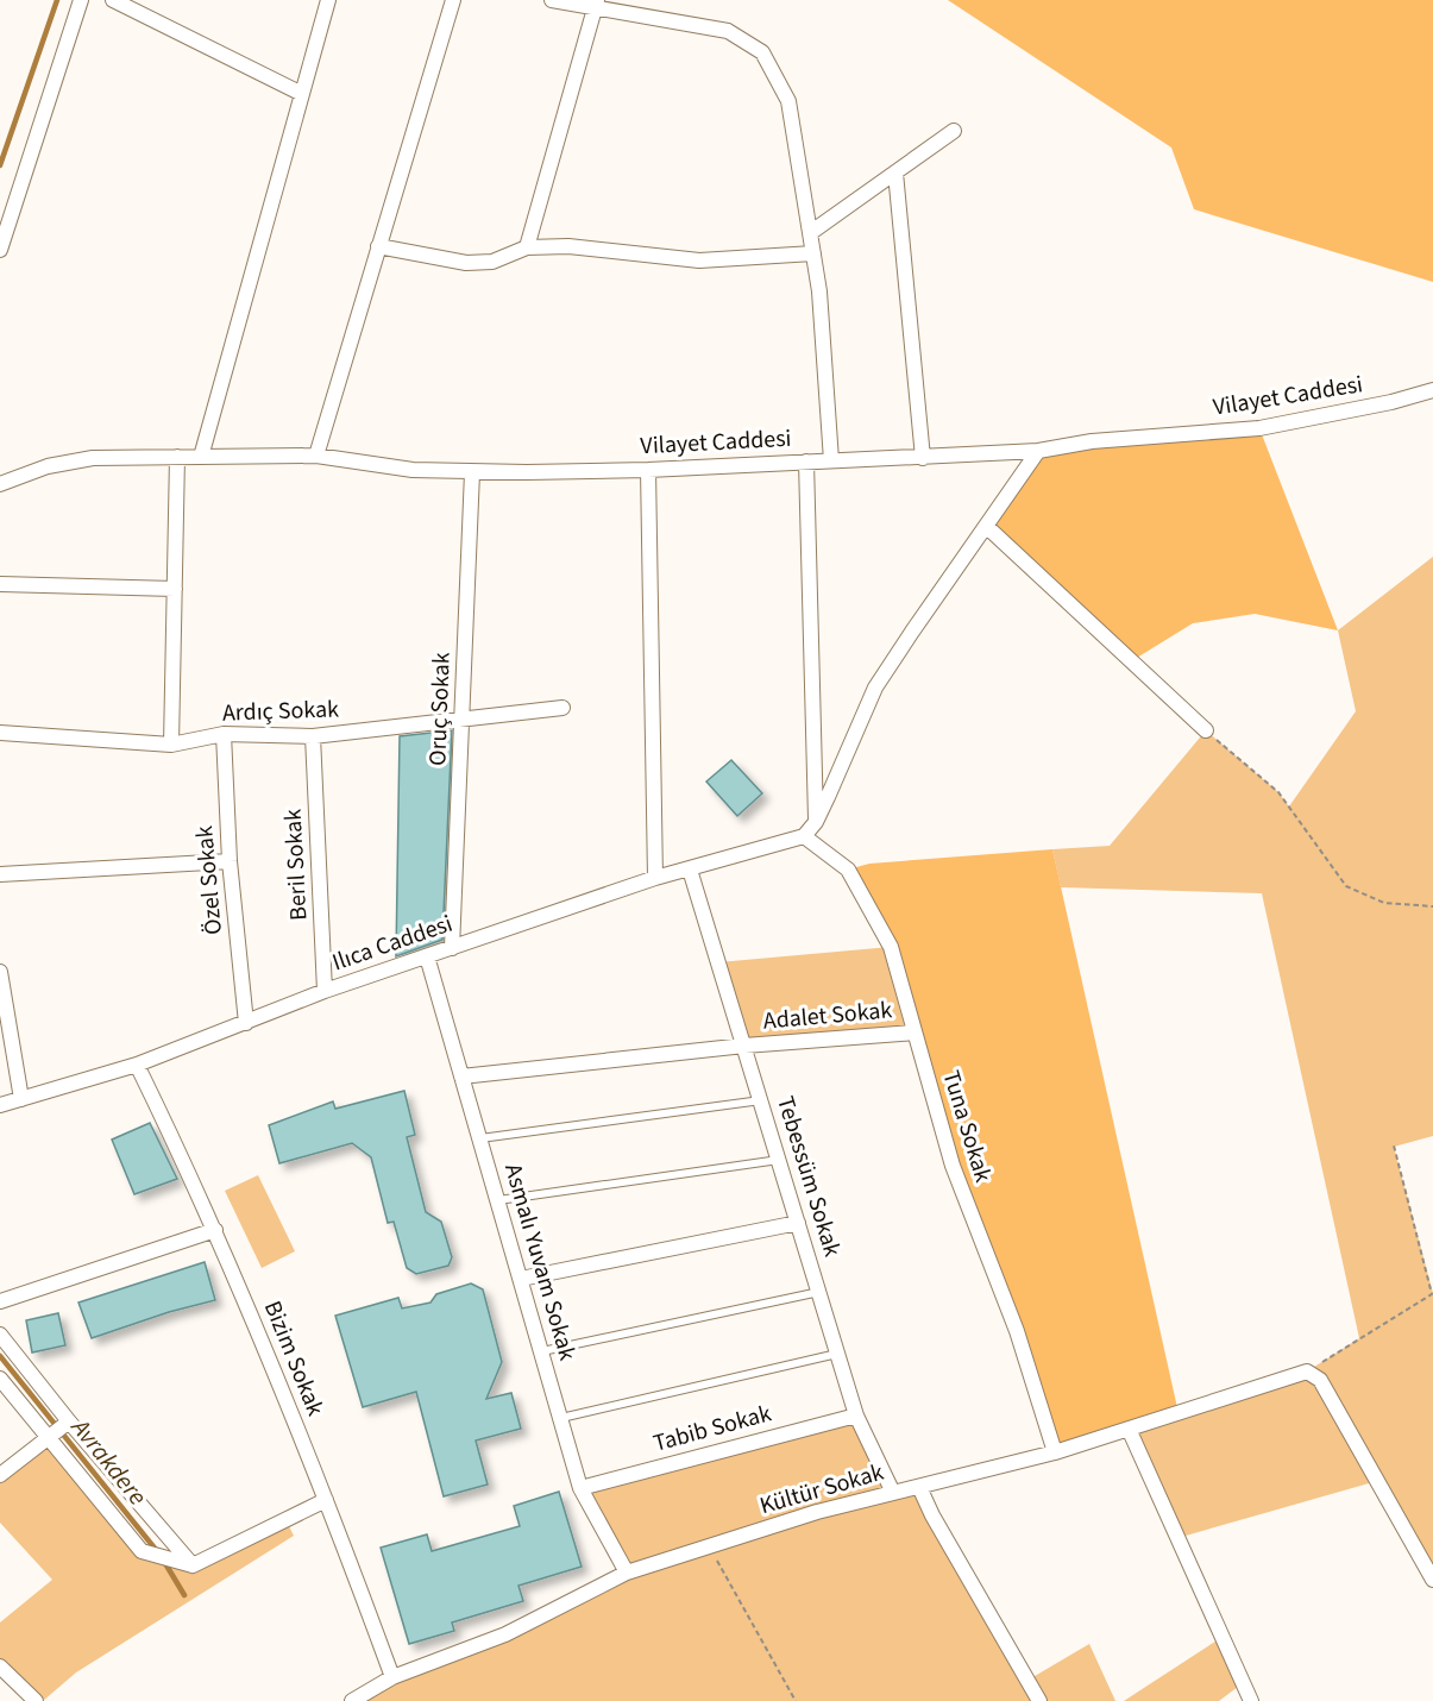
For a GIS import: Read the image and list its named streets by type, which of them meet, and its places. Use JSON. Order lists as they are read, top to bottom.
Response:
{
  "streets": {
    "street": [
      "Vilayet Caddesi",
      "Oruç Sokak",
      "Ardıç Sokak",
      "Beril Sokak",
      "Özel Sokak",
      "Ilıca Caddesi",
      "Adalet Sokak",
      "Tuna Sokak",
      "Tebessüm Sokak",
      "Asmalı Yuvam Sokak",
      "Bizim Sokak",
      "Tabib Sokak",
      "Kültür Sokak"
    ]
  },
  "crossings": [
    ["Vilayet Caddesi", "Oruç Sokak"],
    ["Oruç Sokak", "Ardıç Sokak"],
    ["Oruç Sokak", "Ilıca Caddesi"],
    ["Ardıç Sokak", "Beril Sokak"],
    ["Ardıç Sokak", "Özel Sokak"],
    ["Beril Sokak", "Ilıca Caddesi"],
    ["Özel Sokak", "Ilıca Caddesi"],
    ["Ilıca Caddesi", "Tuna Sokak"],
    ["Ilıca Caddesi", "Tebessüm Sokak"],
    ["Ilıca Caddesi", "Asmalı Yuvam Sokak"],
    ["Ilıca Caddesi", "Bizim Sokak"],
    ["Adalet Sokak", "Tuna Sokak"],
    ["Adalet Sokak", "Tebessüm Sokak"],
    ["Adalet Sokak", "Asmalı Yuvam Sokak"],
    ["Tuna Sokak", "Kültür Sokak"],
    ["Tebessüm Sokak", "Tabib Sokak"],
    ["Tebessüm Sokak", "Kültür Sokak"],
    ["Asmalı Yuvam Sokak", "Tabib Sokak"],
    ["Asmalı Yuvam Sokak", "Kültür Sokak"],
    ["Bizim Sokak", "Kültür Sokak"]
  ],
  "water": ["Avrakdere"]
}
